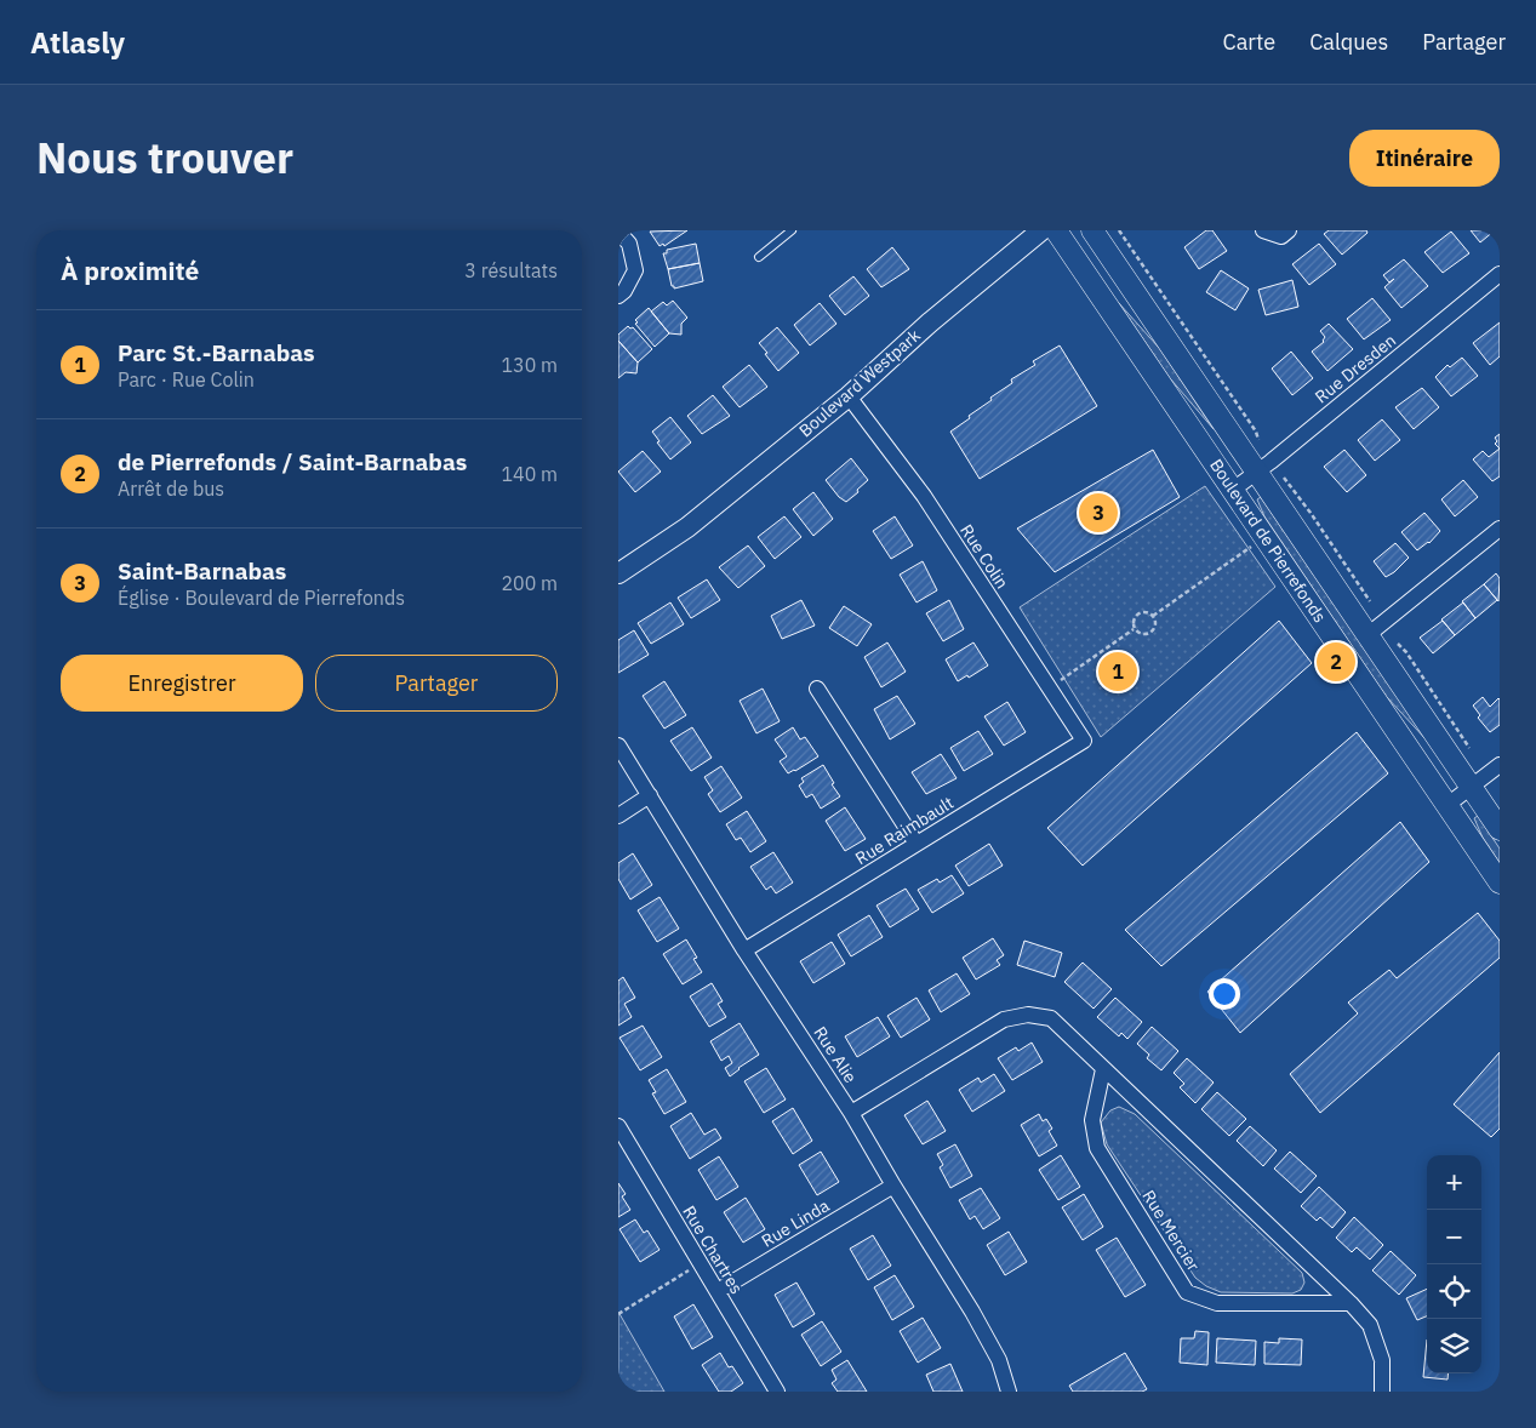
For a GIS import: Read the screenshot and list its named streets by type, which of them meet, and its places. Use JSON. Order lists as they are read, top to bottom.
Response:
{
  "streets": {
    "main road": ["Boulevard de Pierrefonds"],
    "street": [
      "Rue Dresden",
      "Boulevard Westpark",
      "Rue Colin",
      "Rue Raimbault",
      "Rue Alie",
      "Rue Linda",
      "Rue Mercier",
      "Rue Chartres"
    ]
  },
  "crossings": [
    ["Rue Dresden", "Boulevard de Pierrefonds"],
    ["Boulevard Westpark", "Rue Colin"],
    ["Rue Colin", "Rue Raimbault"],
    ["Rue Raimbault", "Rue Alie"],
    ["Rue Alie", "Rue Linda"],
    ["Rue Linda", "Rue Chartres"]
  ],
  "page": {
    "header": "Atlasly",
    "nav": ["Carte", "Calques", "Partager"],
    "title": "Nous trouver",
    "buttons": [
      "Itinéraire",
      ["Enregistrer", "Partager"]
    ],
    "heading": ["À proximité", "3 résultats"],
    "list": [
      {
        "mark": "1",
        "name": "Parc St.-Barnabas",
        "note": "Parc · Rue Colin",
        "value": "130 m"
      },
      {
        "mark": "2",
        "name": "de Pierrefonds / Saint-Barnabas",
        "note": "Arrêt de bus",
        "value": "140 m"
      },
      {
        "mark": "3",
        "name": "Saint-Barnabas",
        "note": "Église · Boulevard de Pierrefonds",
        "value": "200 m"
      }
    ],
    "pins": ["3", "2", "1"],
    "map_buttons": ["+", "−"]
  }
}
